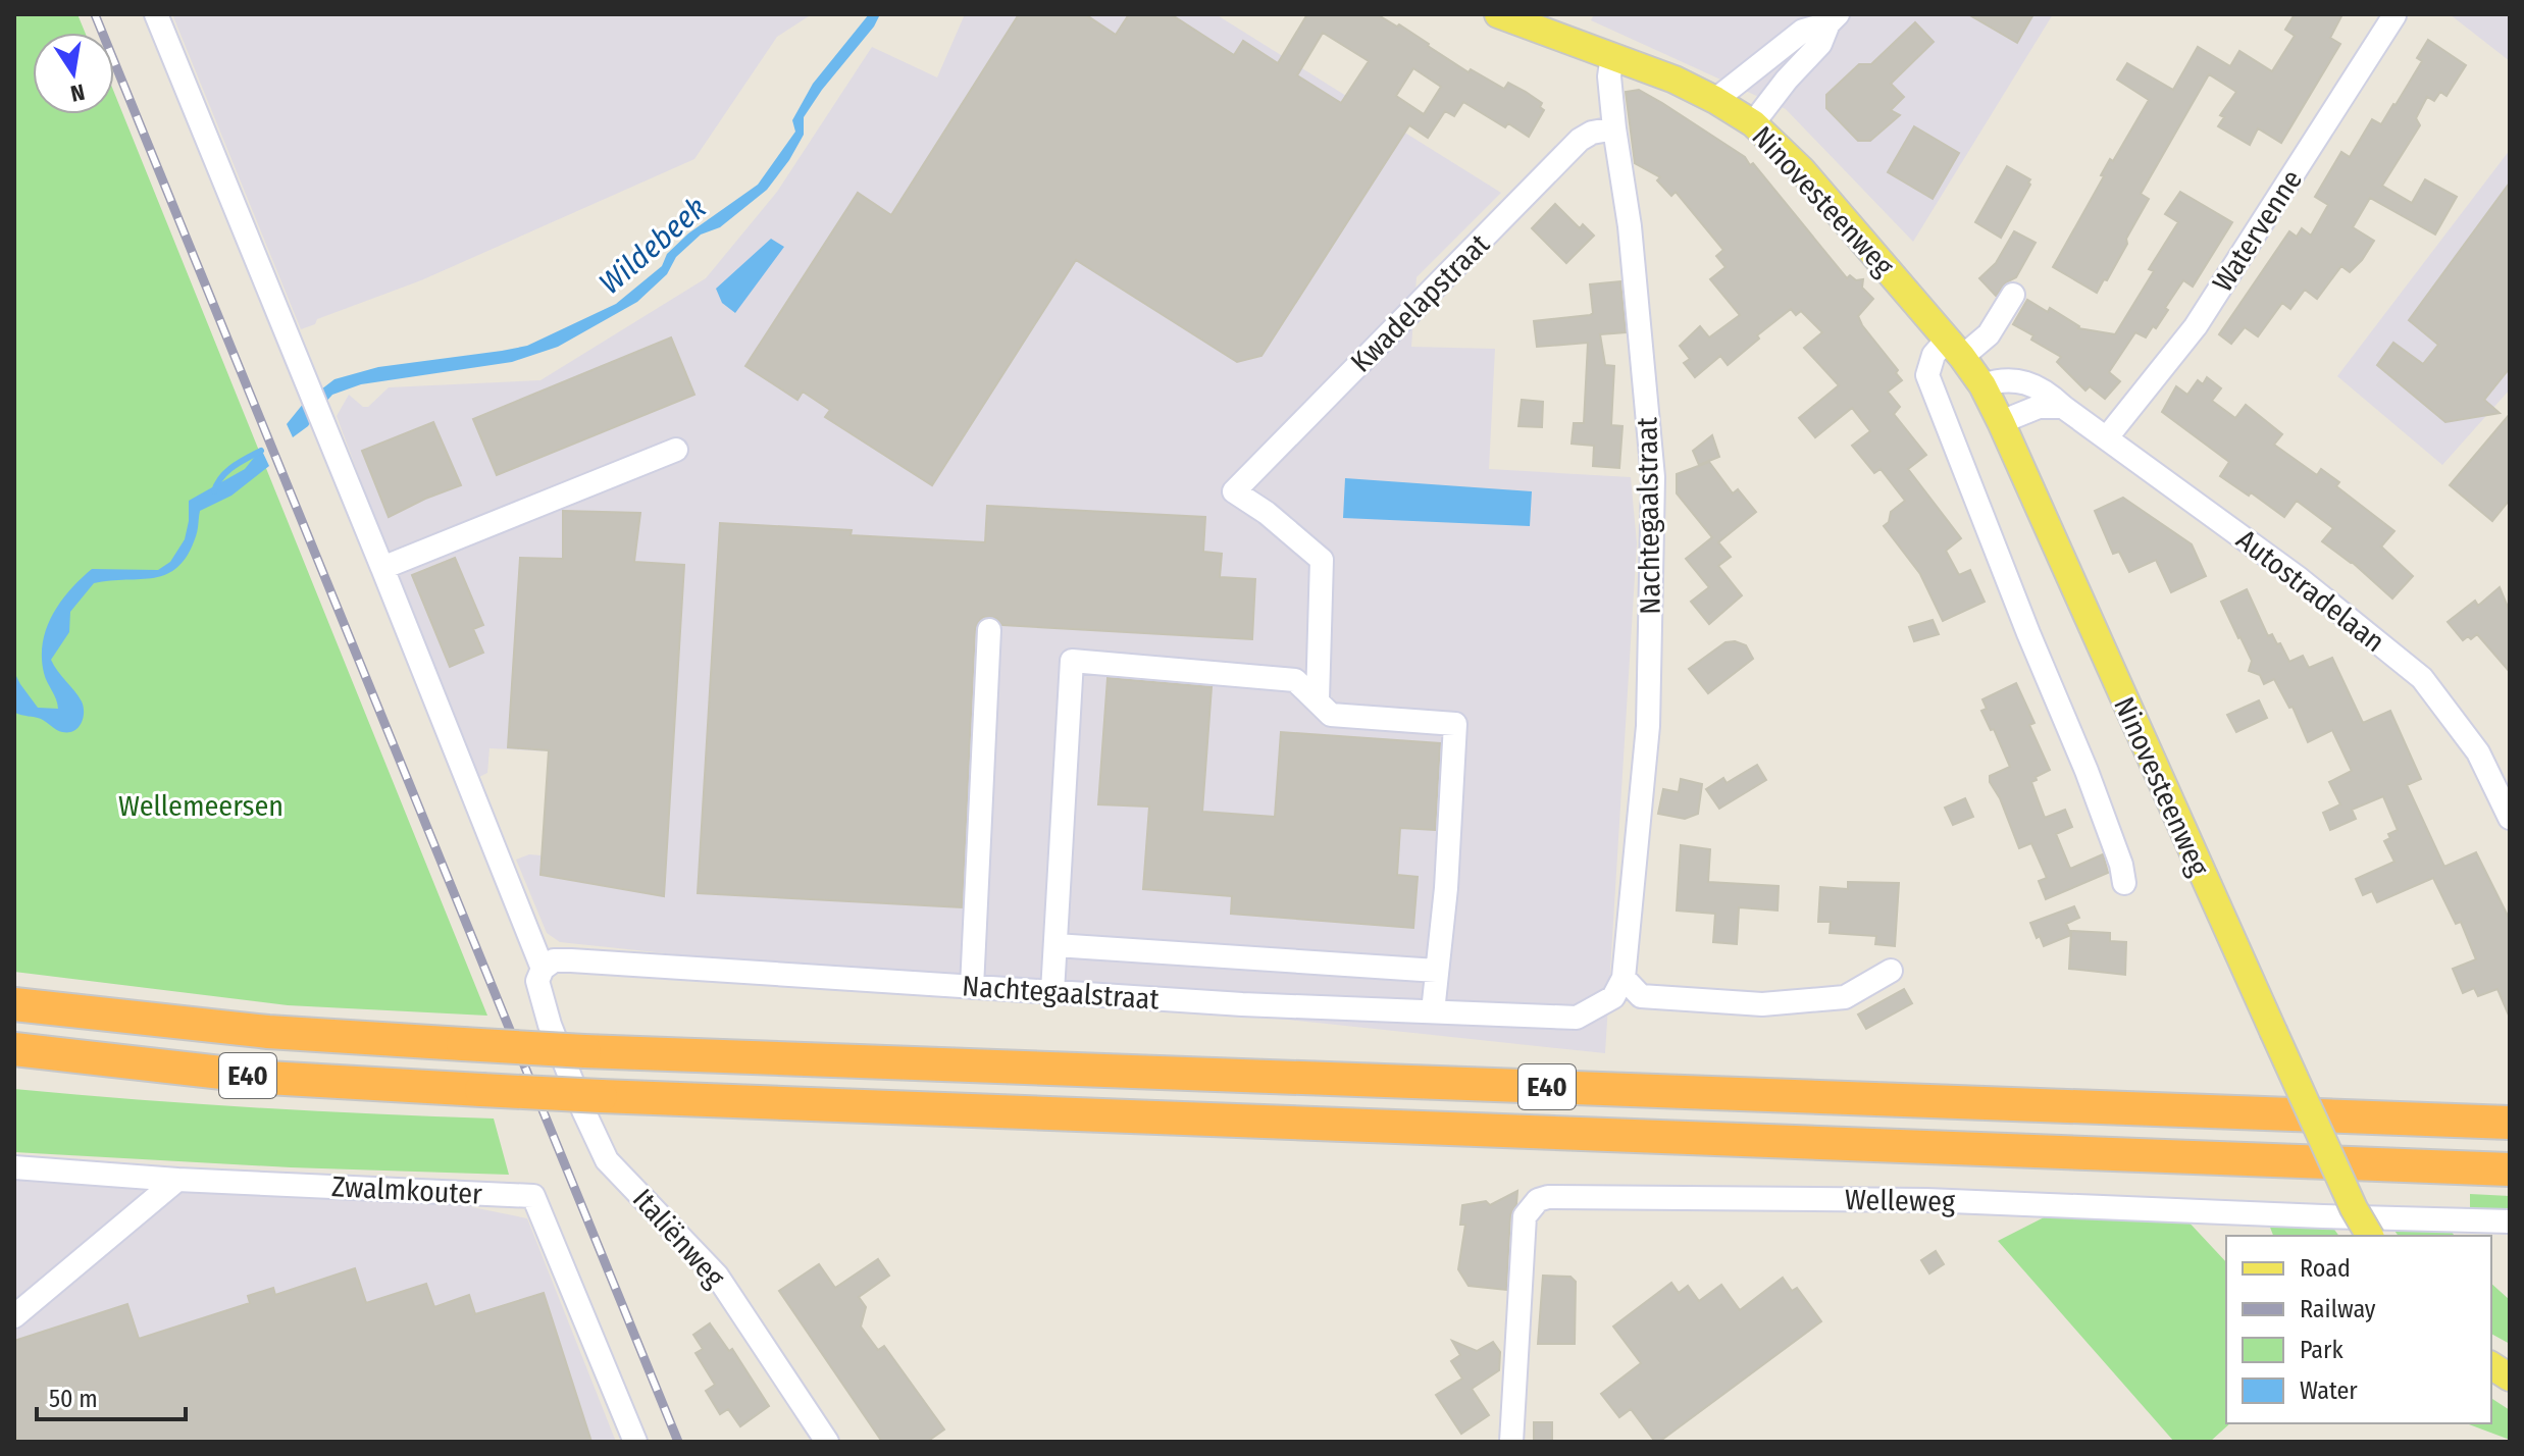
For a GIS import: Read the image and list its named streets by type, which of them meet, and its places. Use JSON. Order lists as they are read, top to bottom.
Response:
{
  "streets": {
    "highway": ["E40"],
    "main road": ["Ninovesteenweg"],
    "street": [
      "Watervenne",
      "Kwadelapstraat",
      "Nachtegaalstraat",
      "Autostradelaan",
      "Zwalmkouter",
      "Welleweg",
      "Italiënweg"
    ]
  },
  "crossings": [
    ["Ninovesteenweg", "Nachtegaalstraat"],
    ["Ninovesteenweg", "Autostradelaan"],
    ["Watervenne", "Autostradelaan"],
    ["Kwadelapstraat", "Nachtegaalstraat"],
    ["Nachtegaalstraat", "Italiënweg"]
  ],
  "water": ["Wildebeek"],
  "parks": ["Wellemeersen"],
  "legend": [
    "Road",
    "Railway",
    "Park",
    "Water"
  ],
  "scale_bar": "50 m",
  "north": "bottom"
}
